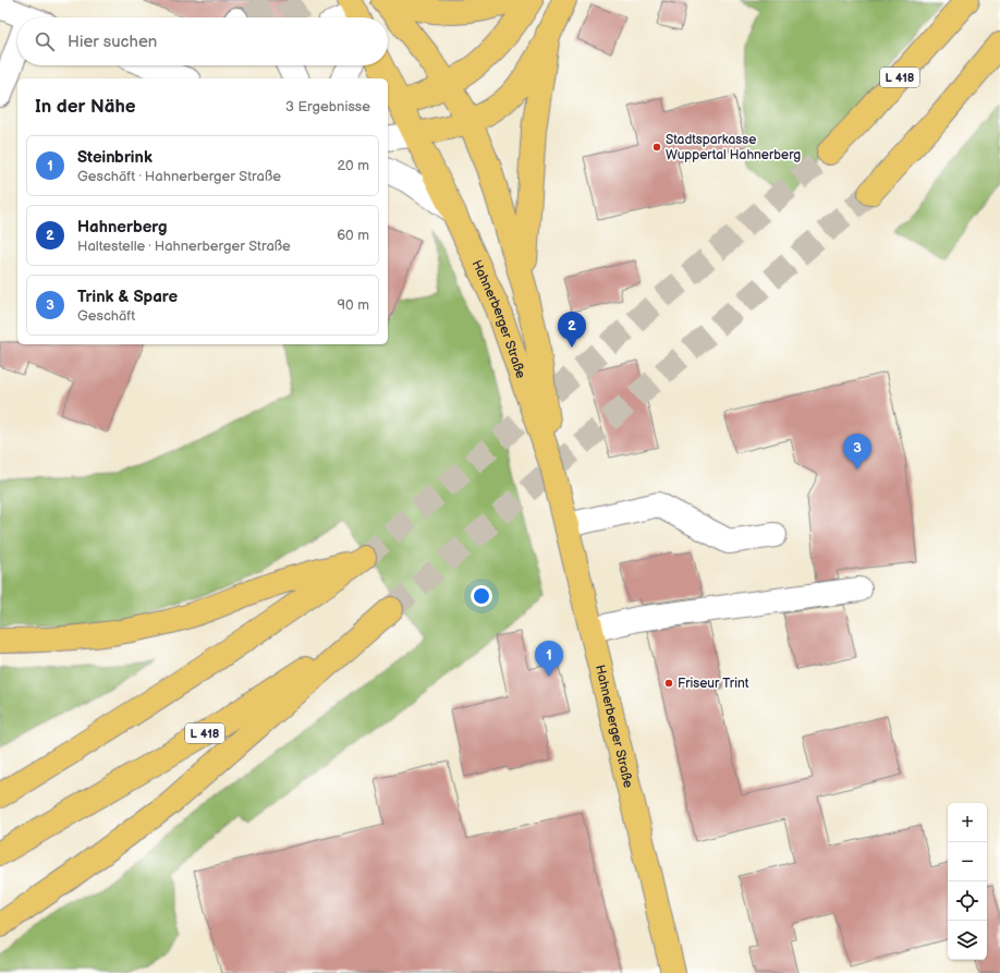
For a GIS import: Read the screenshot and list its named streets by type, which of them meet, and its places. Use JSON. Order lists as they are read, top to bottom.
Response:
{
  "streets": {
    "main road": ["L 418", "Hahnerberger Straße"]
  },
  "places": ["Stadtsparkasse Wuppertal Hahnerberg", "Friseur Trint"],
  "page": {
    "search": "Hier suchen",
    "heading": ["In der Nähe", "3 Ergebnisse"],
    "list": [
      {
        "mark": "1",
        "name": "Steinbrink",
        "note": "Geschäft · Hahnerberger Straße",
        "value": "20 m"
      },
      {
        "mark": "2",
        "name": "Hahnerberg",
        "note": "Haltestelle · Hahnerberger Straße",
        "value": "60 m"
      },
      {
        "mark": "3",
        "name": "Trink & Spare",
        "note": "Geschäft",
        "value": "90 m"
      }
    ],
    "pins": ["2", "3", "1"],
    "map_buttons": ["+", "−"]
  }
}
